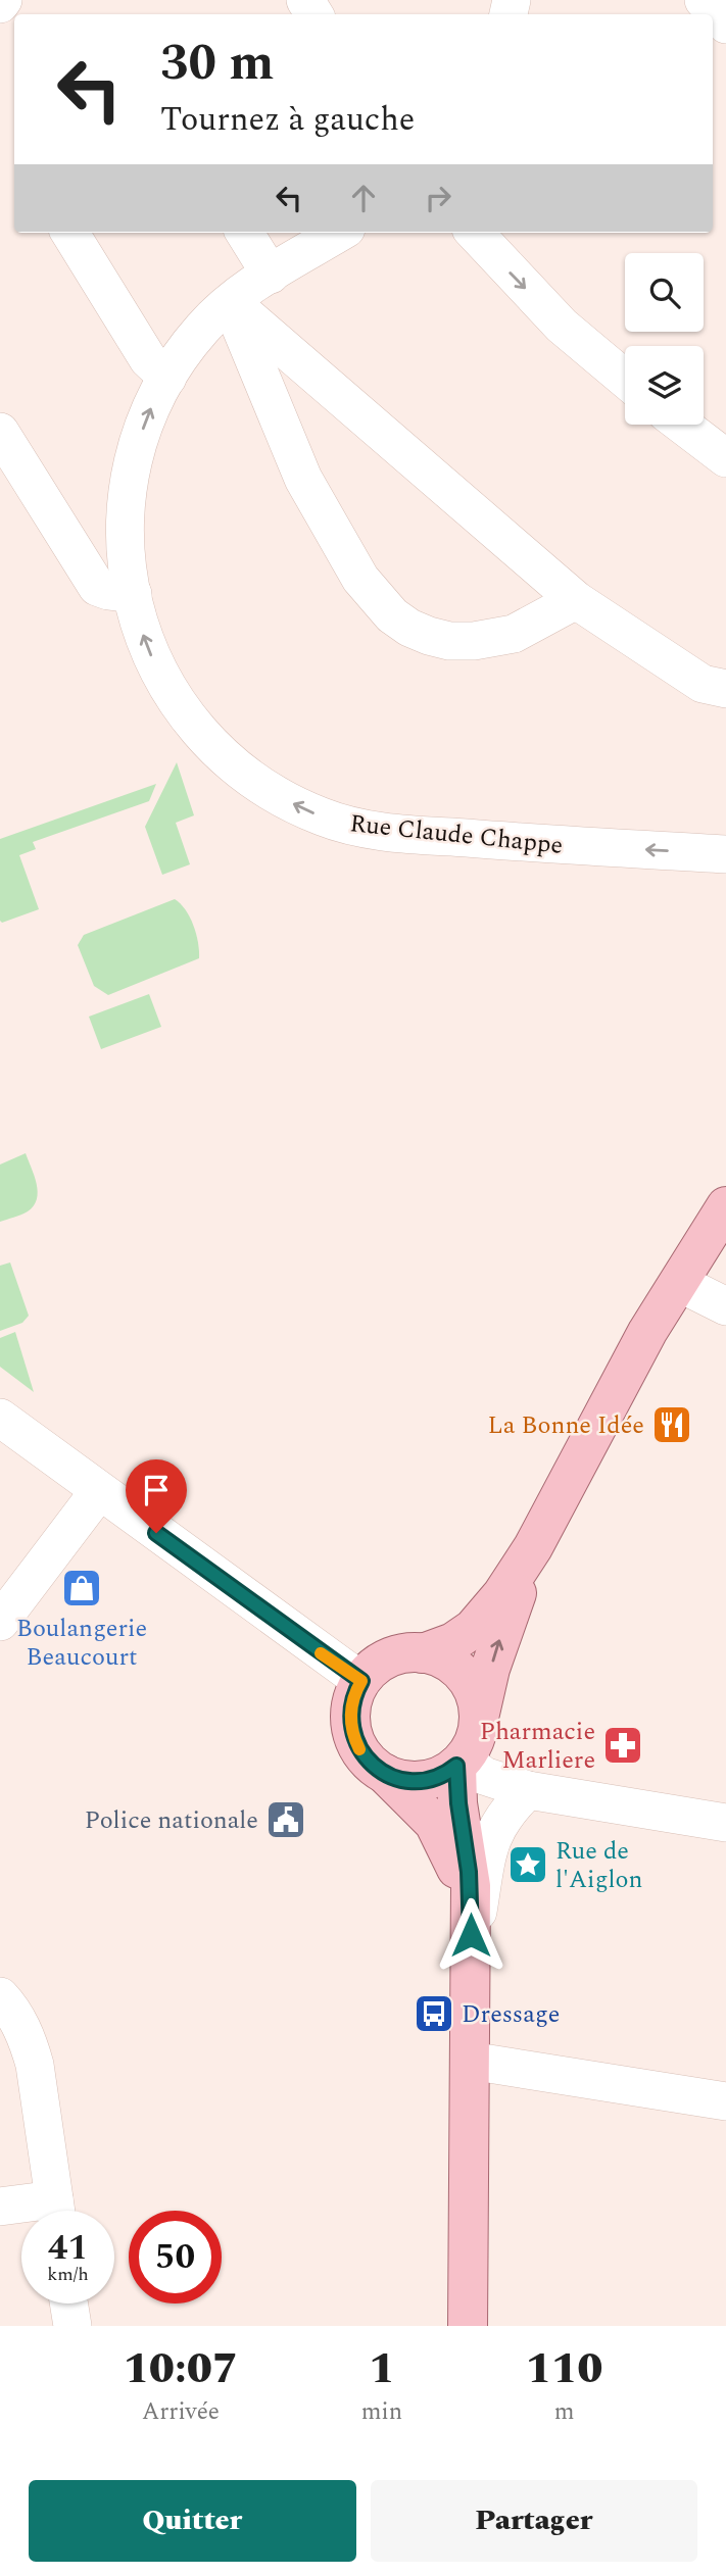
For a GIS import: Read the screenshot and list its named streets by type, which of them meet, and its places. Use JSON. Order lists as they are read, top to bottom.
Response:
{
  "streets": {
    "street": ["Rue Claude Chappe"]
  },
  "places": {
    "restaurant": ["La Bonne Idée"],
    "shop": ["Boulangerie Beaucourt"],
    "pharmacy": ["Pharmacie Marliere"],
    "public building": ["Police nationale"],
    "place": ["Rue de l'Aiglon"],
    "bus stop": ["Dressage"]
  },
  "page": {
    "turn": ["30 m", "Tournez à gauche"],
    "speed": "41 km/h",
    "limit": "50",
    "eta": [
      "10:07",
      "Arrivée",
      "1",
      "min",
      "110",
      "m"
    ],
    "buttons": ["Quitter", "Partager"]
  }
}
